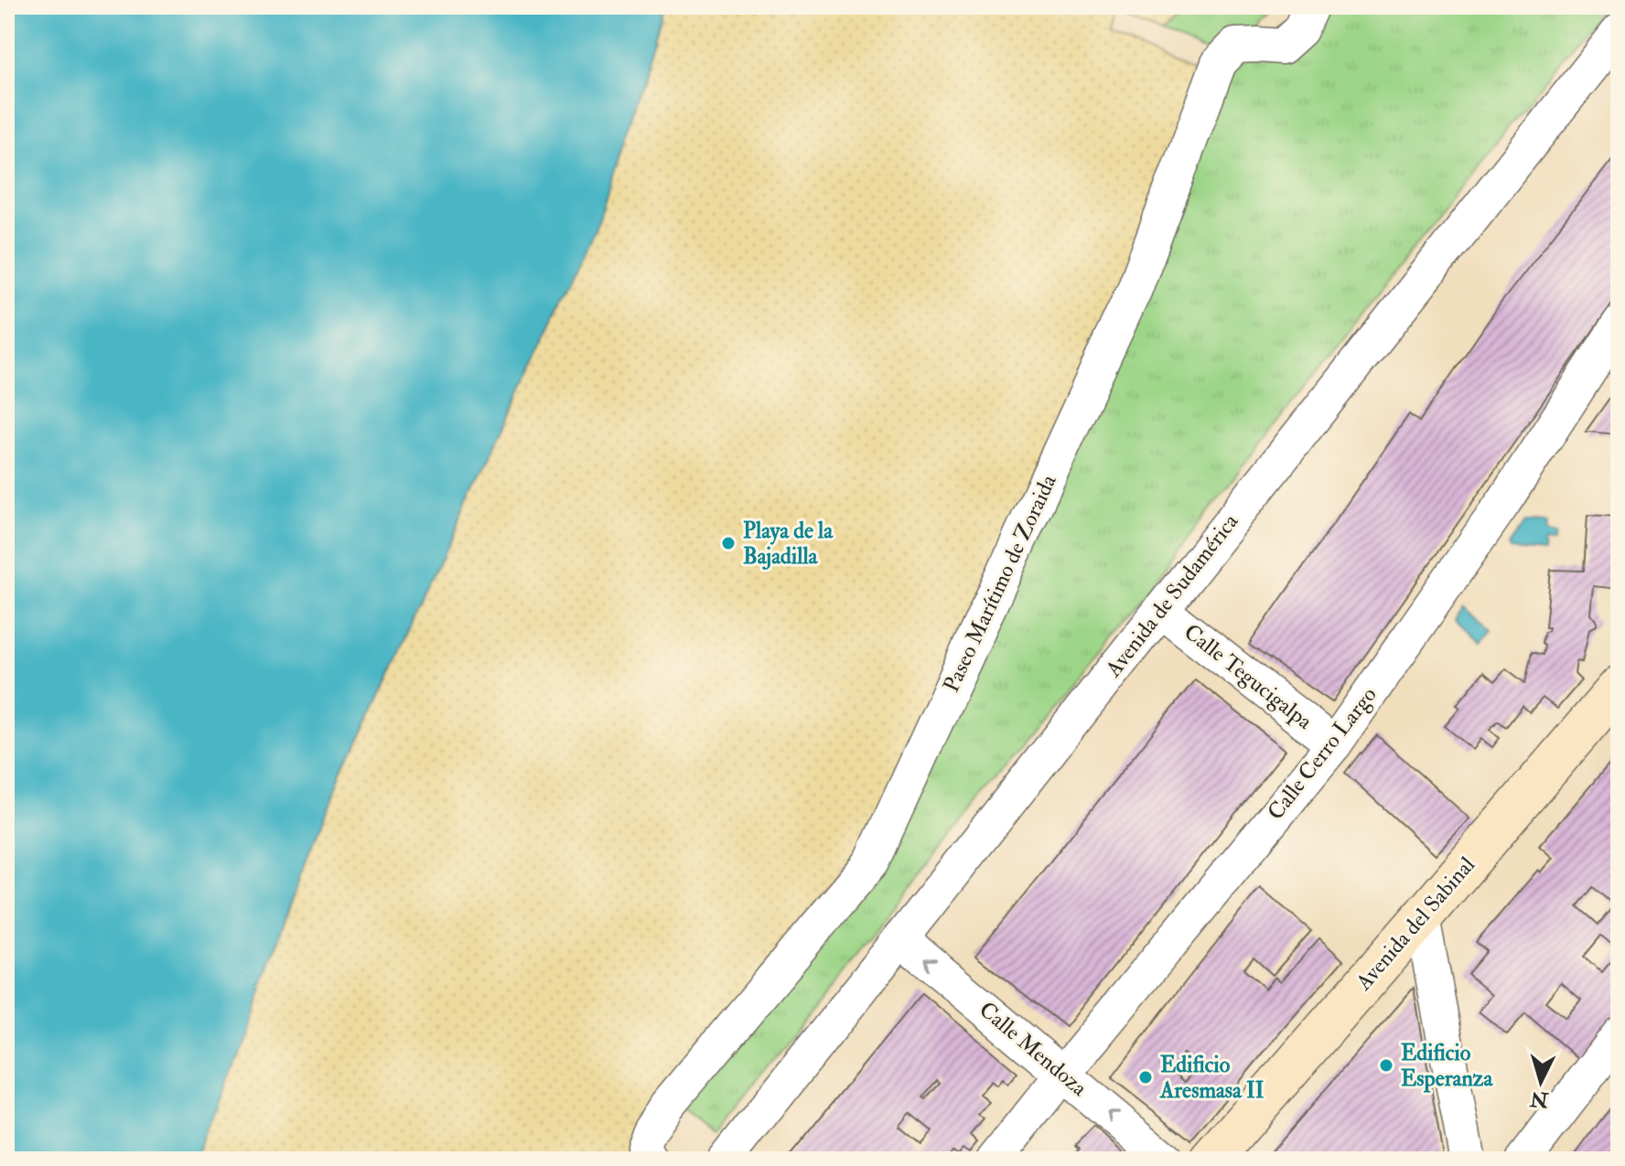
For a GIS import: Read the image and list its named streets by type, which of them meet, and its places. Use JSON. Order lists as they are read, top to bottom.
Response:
{
  "streets": {
    "street": [
      "Paseo Marítimo de Zoraida",
      "Avenida de Sudamérica",
      "Calle Tegucigalpa",
      "Calle Cerro Largo",
      "Avenida del Sabinal",
      "Calle Mendoza"
    ]
  },
  "crossings": [
    ["Avenida de Sudamérica", "Calle Tegucigalpa"],
    ["Avenida de Sudamérica", "Calle Mendoza"],
    ["Calle Tegucigalpa", "Calle Cerro Largo"],
    ["Calle Cerro Largo", "Calle Mendoza"]
  ],
  "one_way": ["Calle Mendoza"],
  "places": ["Playa de la Bajadilla", "Edificio Esperanza", "Edificio Aresmasa II"],
  "north": "bottom"
}
